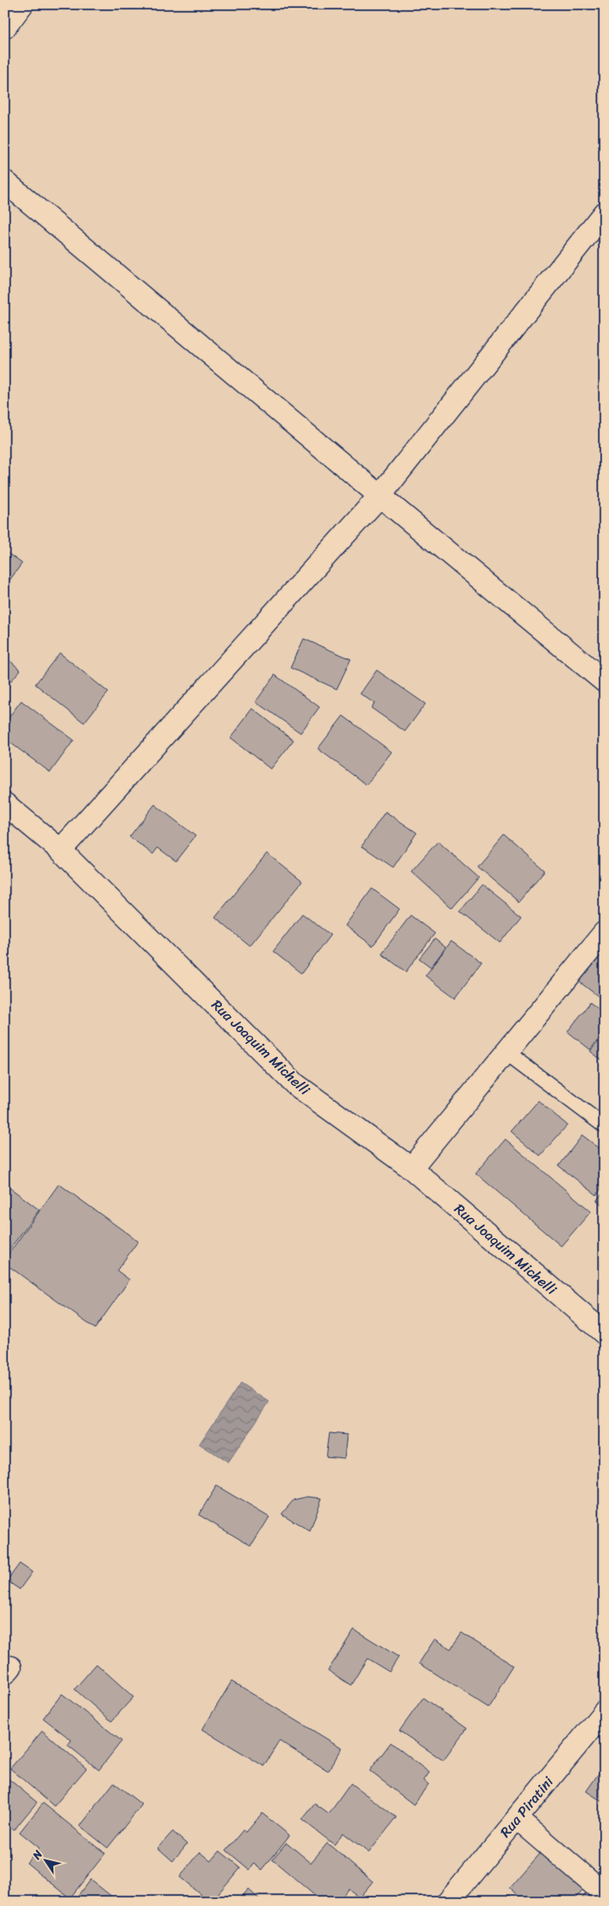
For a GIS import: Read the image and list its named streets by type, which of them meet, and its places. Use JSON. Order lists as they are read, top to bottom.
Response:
{
  "streets": {
    "street": ["Rua Joaquim Michelli", "Rua Piratini"]
  },
  "north": "top left"
}
